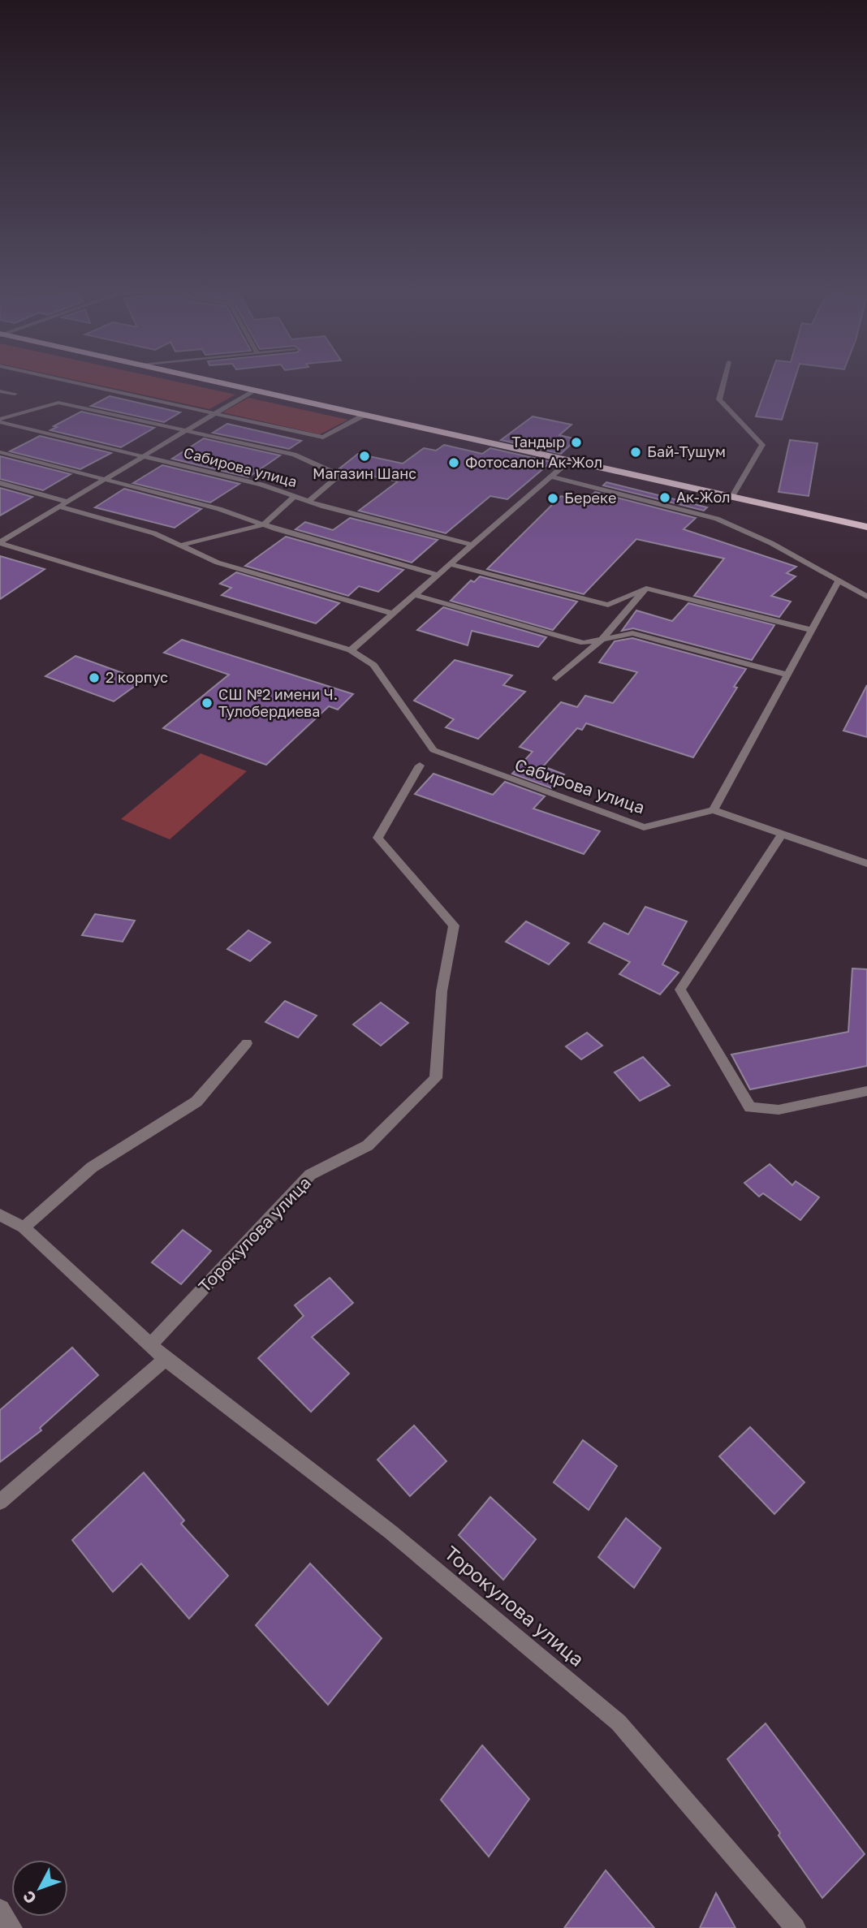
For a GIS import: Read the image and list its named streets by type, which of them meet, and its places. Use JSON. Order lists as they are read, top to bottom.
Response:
{
  "streets": {
    "street": ["Сабирова улица", "Торокулова улица"]
  },
  "places": [
    "Тандыр",
    "Бай-Тушум",
    "Магазин Шанс",
    "Фотосалон Ак-Жол",
    "Ак-Жол",
    "Береке",
    "2 корпус",
    "СШ №2 имени Ч. Тулобердиева"
  ],
  "north": "bottom left"
}
